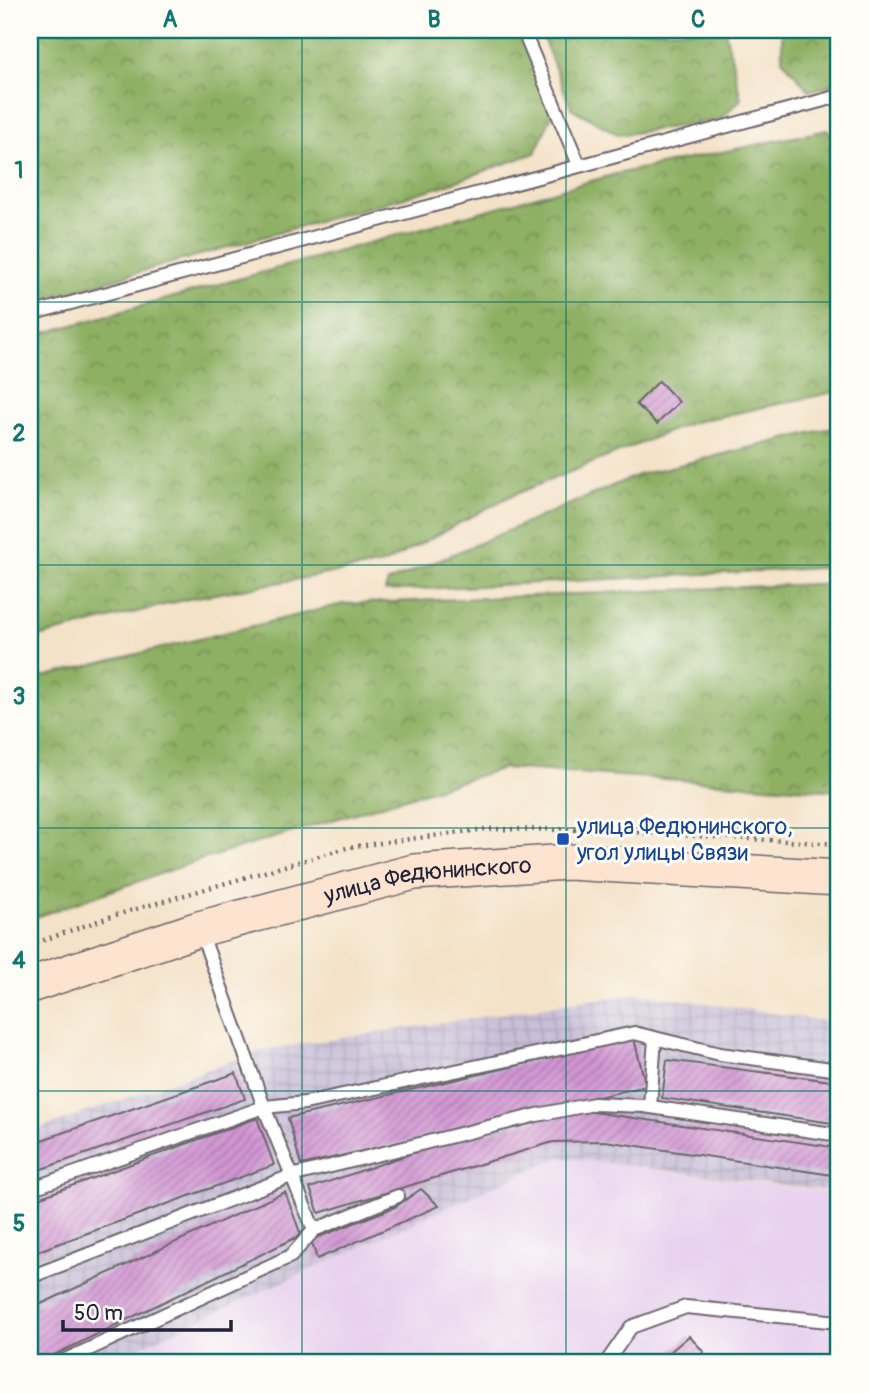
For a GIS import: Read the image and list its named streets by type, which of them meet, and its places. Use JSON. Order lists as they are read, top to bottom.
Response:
{
  "streets": {
    "main road": ["улица Федюнинского"]
  },
  "places": {
    "transit": ["улица Федюнинского, угол улицы Связи"]
  },
  "scale_bar": "50 m",
  "grid": {
    "columns": ["A", "B", "C"],
    "rows": [
      "1",
      "2",
      "3",
      "4",
      "5"
    ]
  }
}
